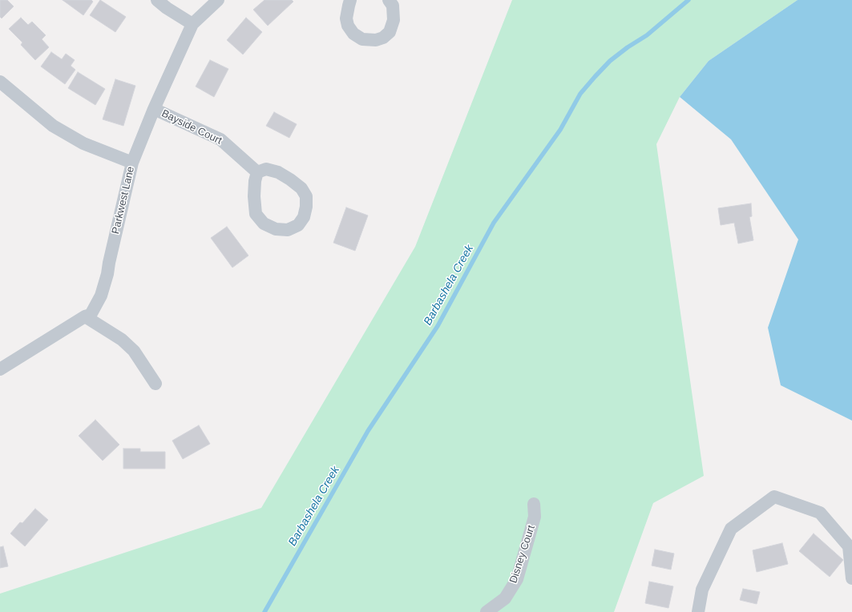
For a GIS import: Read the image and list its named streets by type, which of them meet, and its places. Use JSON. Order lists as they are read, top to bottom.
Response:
{
  "streets": {
    "street": ["Bayside Court", "Parkwest Lane", "Disney Court"]
  },
  "crossings": [
    ["Bayside Court", "Parkwest Lane"]
  ],
  "water": ["Barbashela Creek"]
}
